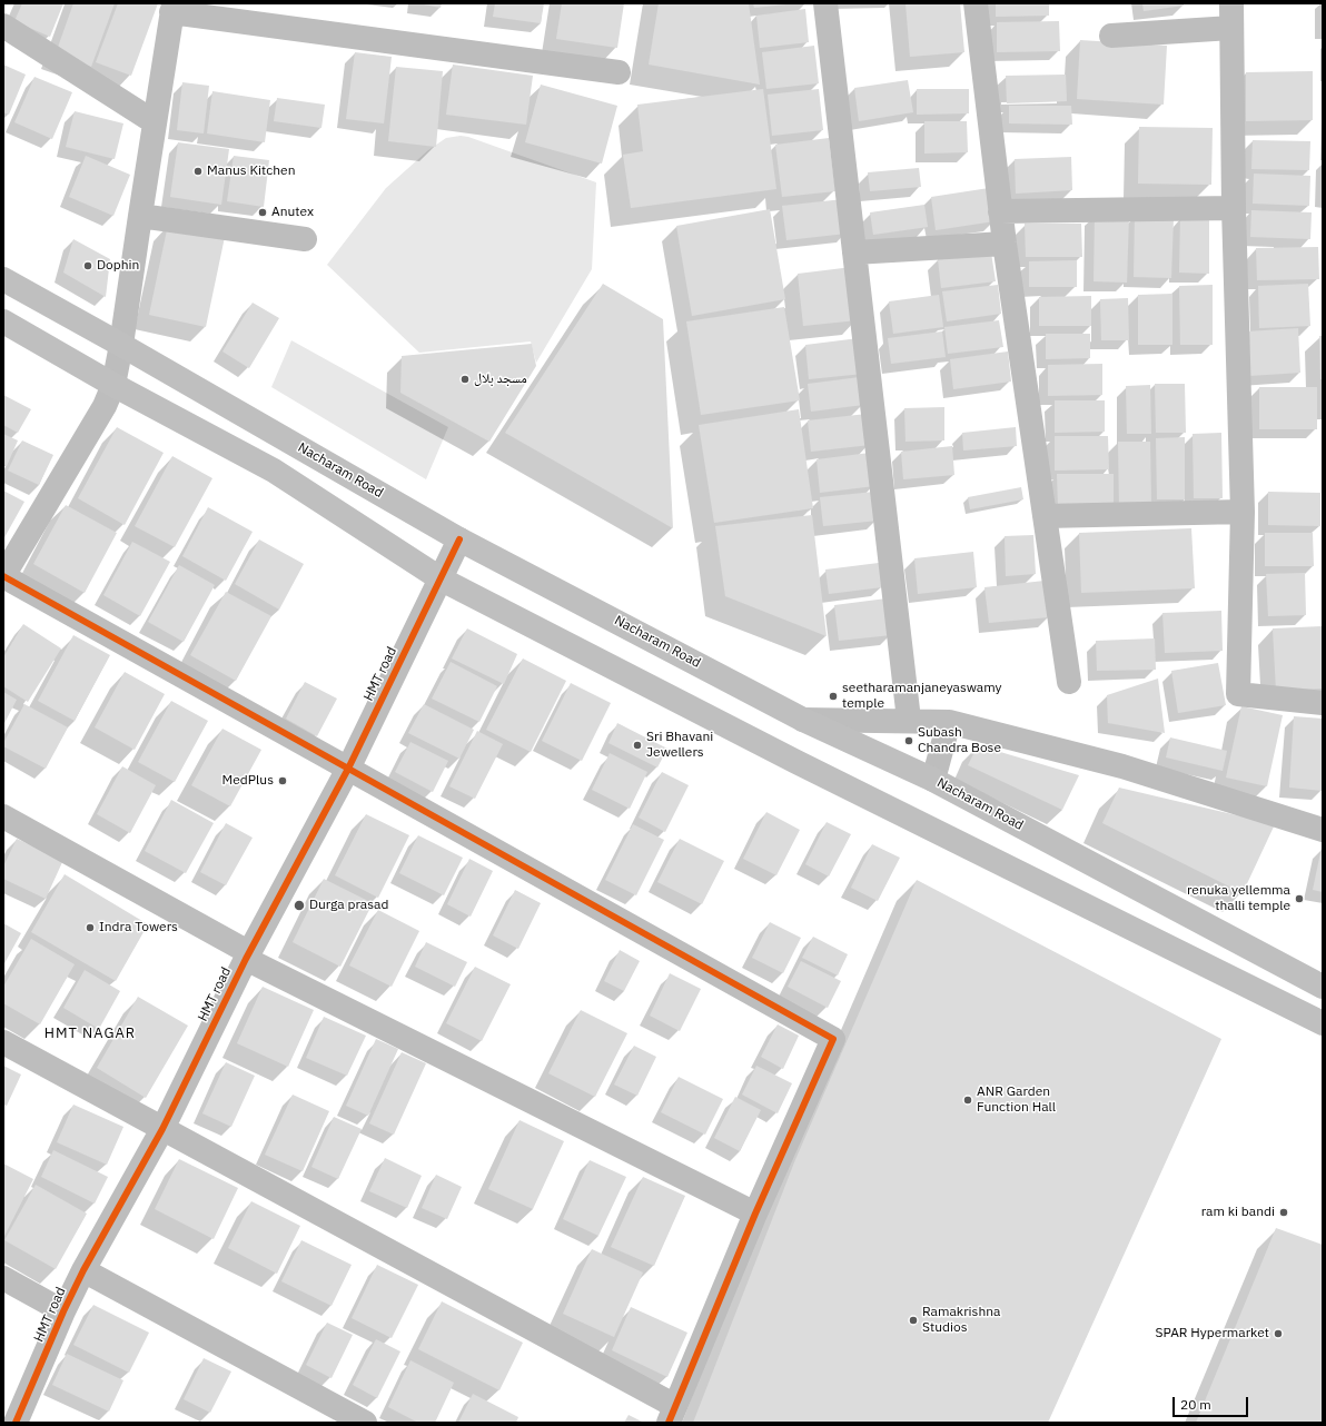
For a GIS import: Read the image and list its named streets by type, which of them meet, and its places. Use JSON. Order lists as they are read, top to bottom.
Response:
{
  "streets": {
    "main road": ["Nacharam Road"],
    "street": ["HMT road"]
  },
  "crossings": [
    ["Nacharam Road", "HMT road"]
  ],
  "districts": ["HMT NAGAR"],
  "places": [
    "Manus Kitchen",
    "Anutex",
    "Dophin",
    "مسجد بلال",
    "seetharamanjaneyaswamy temple",
    "Subash Chandra Bose",
    "Sri Bhavani Jewellers",
    "MedPlus",
    "renuka yellemma thalli temple",
    "Durga prasad",
    "Indra Towers",
    "ANR Garden Function Hall",
    "ram ki bandi",
    "Ramakrishna Studios",
    "SPAR Hypermarket"
  ],
  "scale_bar": "20 m"
}
